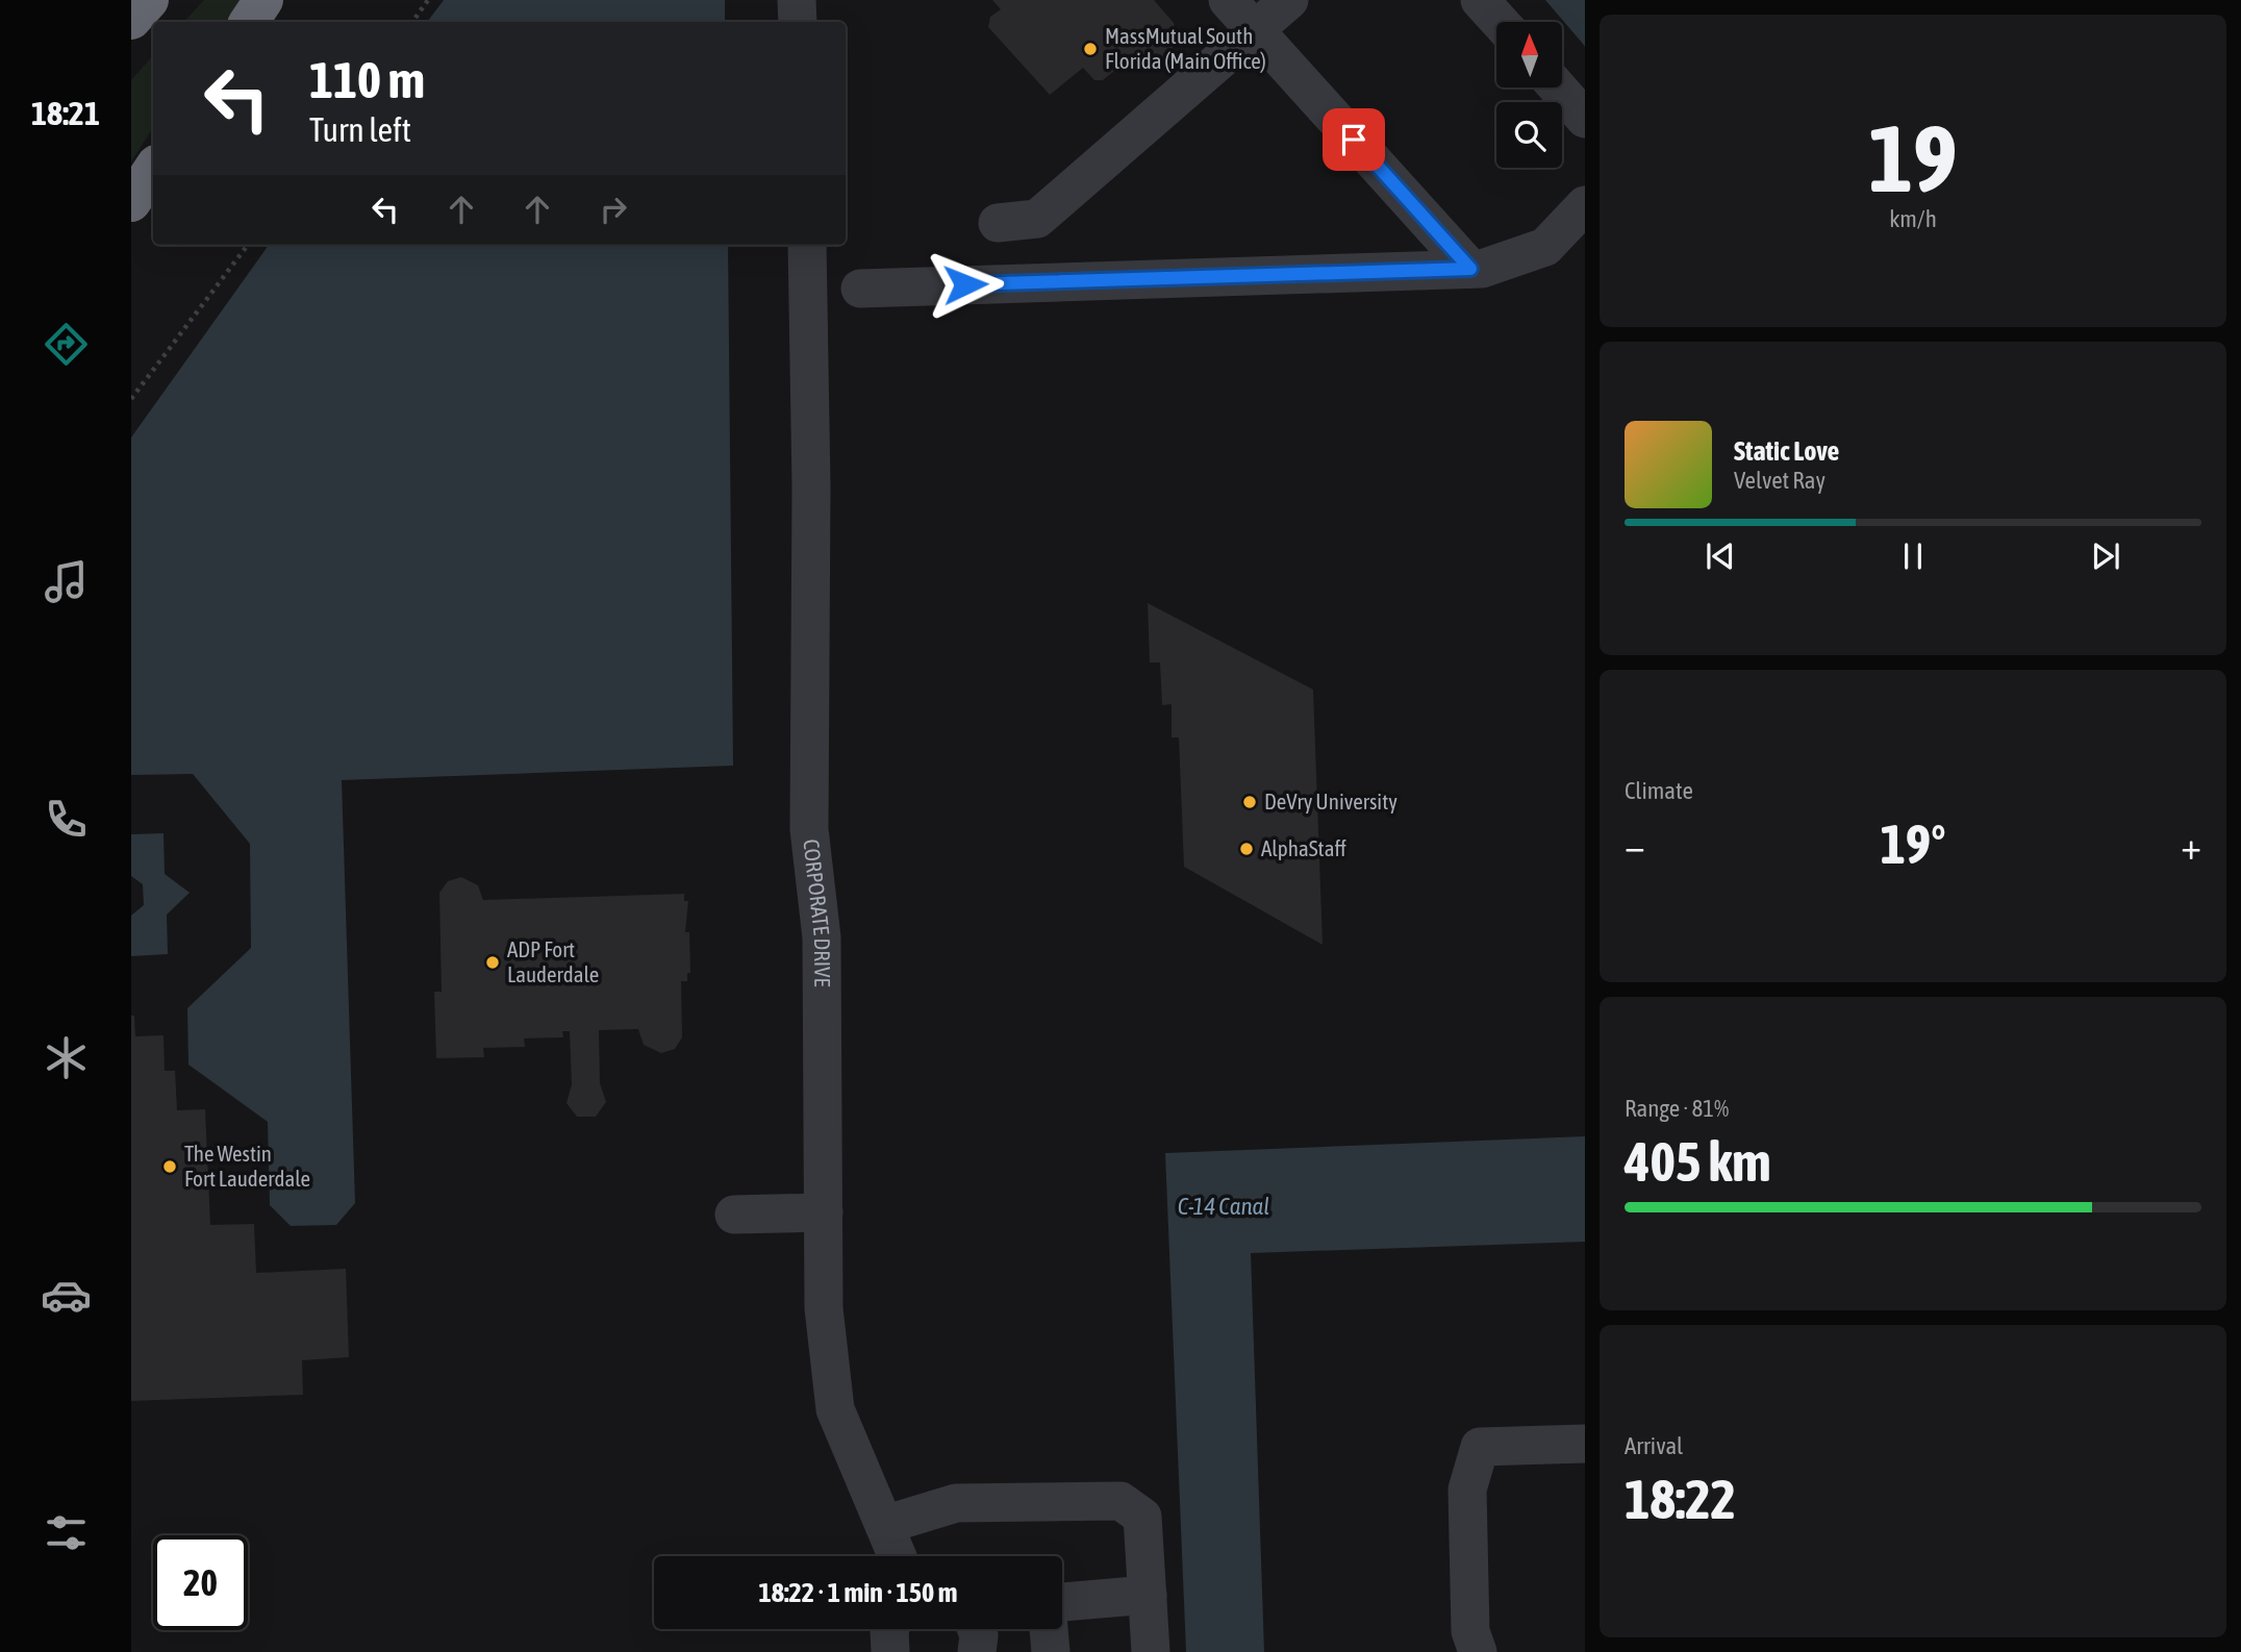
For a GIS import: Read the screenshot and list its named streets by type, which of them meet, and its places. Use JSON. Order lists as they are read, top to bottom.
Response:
{
  "streets": {
    "street": ["CORPORATE DRIVE"]
  },
  "water": ["C-14 Canal"],
  "places": [
    "MassMutual South Florida (Main Office)",
    "DeVry University",
    "AlphaStaff",
    "ADP Fort Lauderdale",
    "The Westin Fort Lauderdale"
  ],
  "north": "top",
  "page": {
    "tabs": "18:21",
    "tile": [
      ["19", "km/h"],
      "Climate",
      ["Range · 81%", "405 km"],
      ["Arrival", "18:22"]
    ],
    "turn": ["110 m", "Turn left"],
    "song": ["Static Love", "Velvet Ray"],
    "heat": ["−", "19°", "+"],
    "limit": "20",
    "trip": "18:22 · 1 min · 150 m"
  }
}
